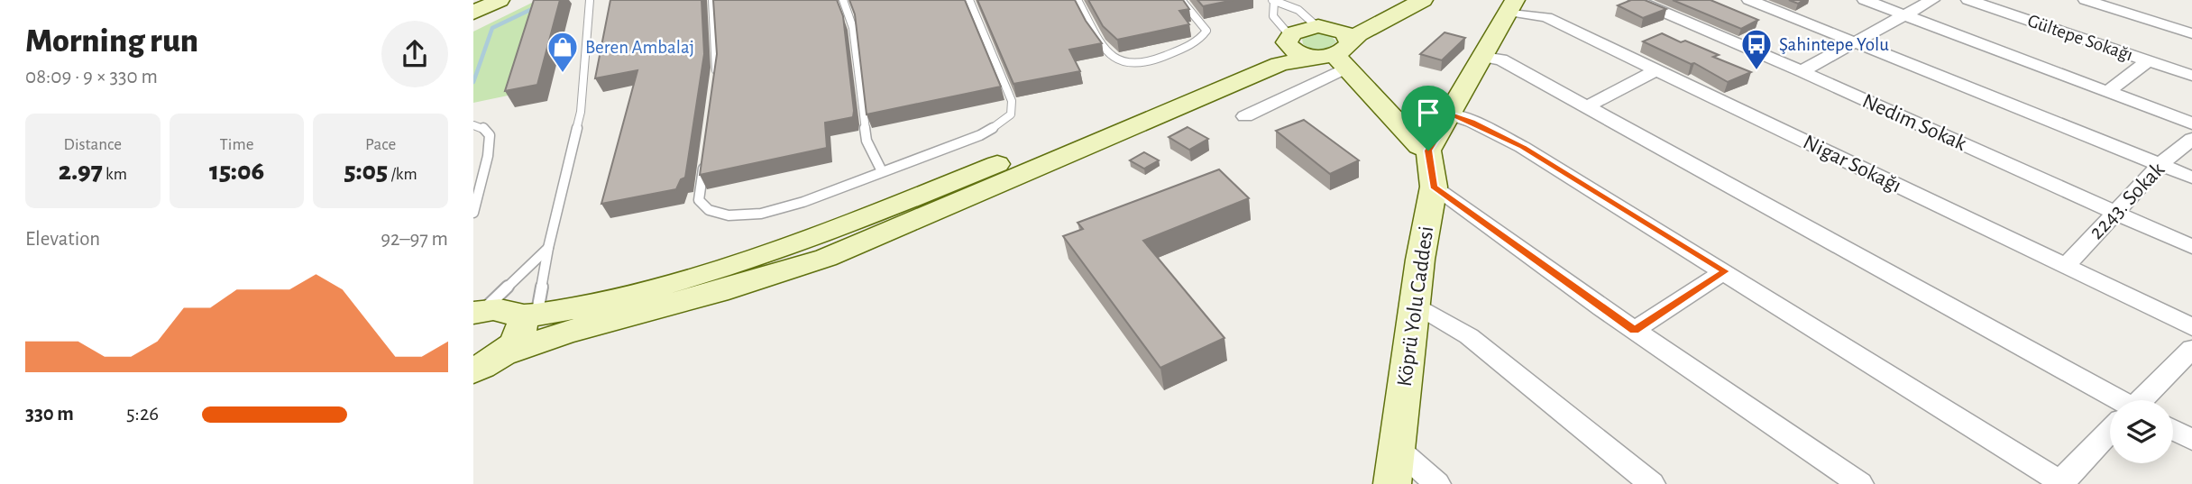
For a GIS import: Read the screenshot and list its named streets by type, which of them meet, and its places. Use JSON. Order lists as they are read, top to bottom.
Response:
{
  "streets": {
    "main road": ["Köprü Yolu Caddesi"],
    "street": [
      "Gültepe Sokağı",
      "Nedim Sokak",
      "Nigar Sokağı",
      "2243. Sokak"
    ]
  },
  "crossings": [
    ["Nedim Sokak", "2243. Sokak"],
    ["Nigar Sokağı", "2243. Sokak"]
  ],
  "places": {
    "bus stop": ["Şahintepe Yolu"],
    "shop": ["Beren Ambalaj"]
  },
  "page": {
    "heading": ["Morning run", "08:09 · 9 × 330 m"],
    "stats": [
      ["Distance", "2.97 km"],
      ["Time", "15:06"],
      ["Pace", "5:05 /km"]
    ],
    "chart": ["Elevation", "92–97 m"],
    "list": [
      {
        "name": "330 m",
        "note": "5:26"
      }
    ]
  }
}
